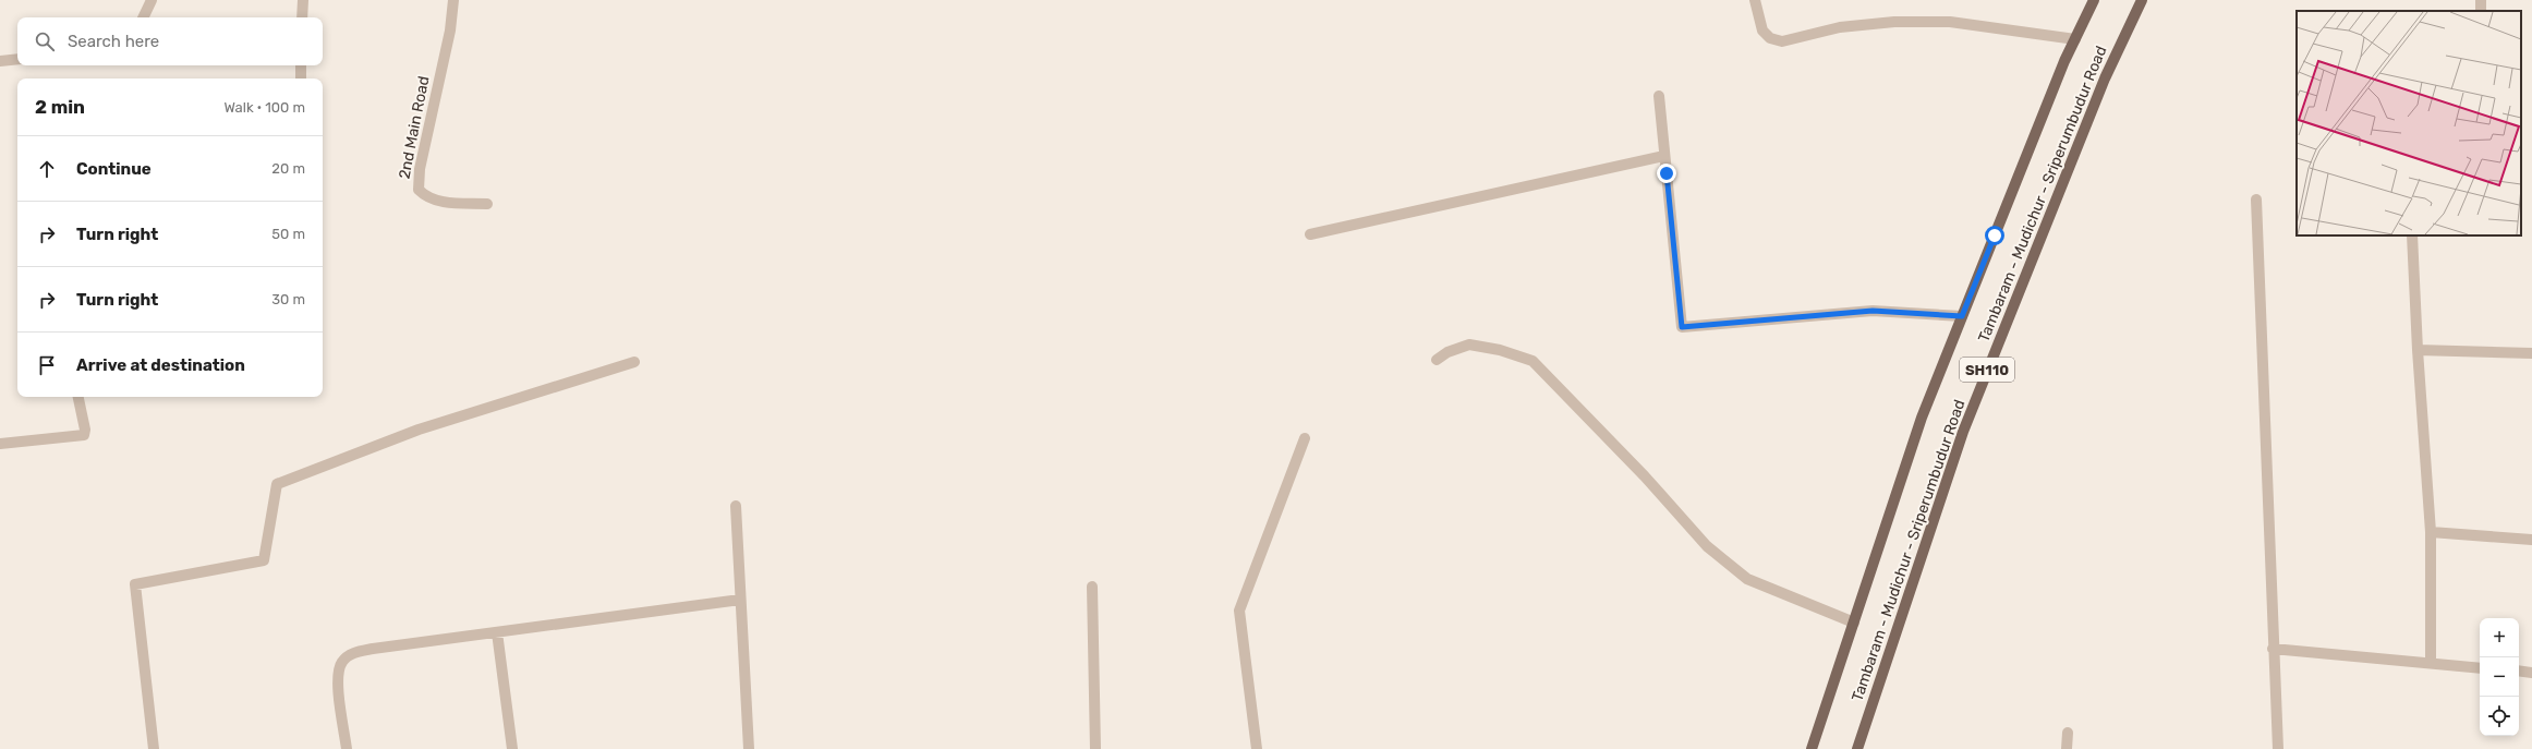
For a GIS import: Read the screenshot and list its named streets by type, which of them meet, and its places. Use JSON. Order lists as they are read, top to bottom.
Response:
{
  "streets": {
    "main road": ["Tambaram - Mudichur - Sriperumbudur Road", "SH110"],
    "street": ["2nd Main Road"]
  },
  "page": {
    "search": "Search here",
    "heading": ["2 min", "Walk · 100 m"],
    "list": [
      ["Continue", "20 m"],
      ["Turn right", "50 m"],
      ["Turn right", "30 m"],
      "Arrive at destination"
    ],
    "map_buttons": ["+", "−"]
  }
}
